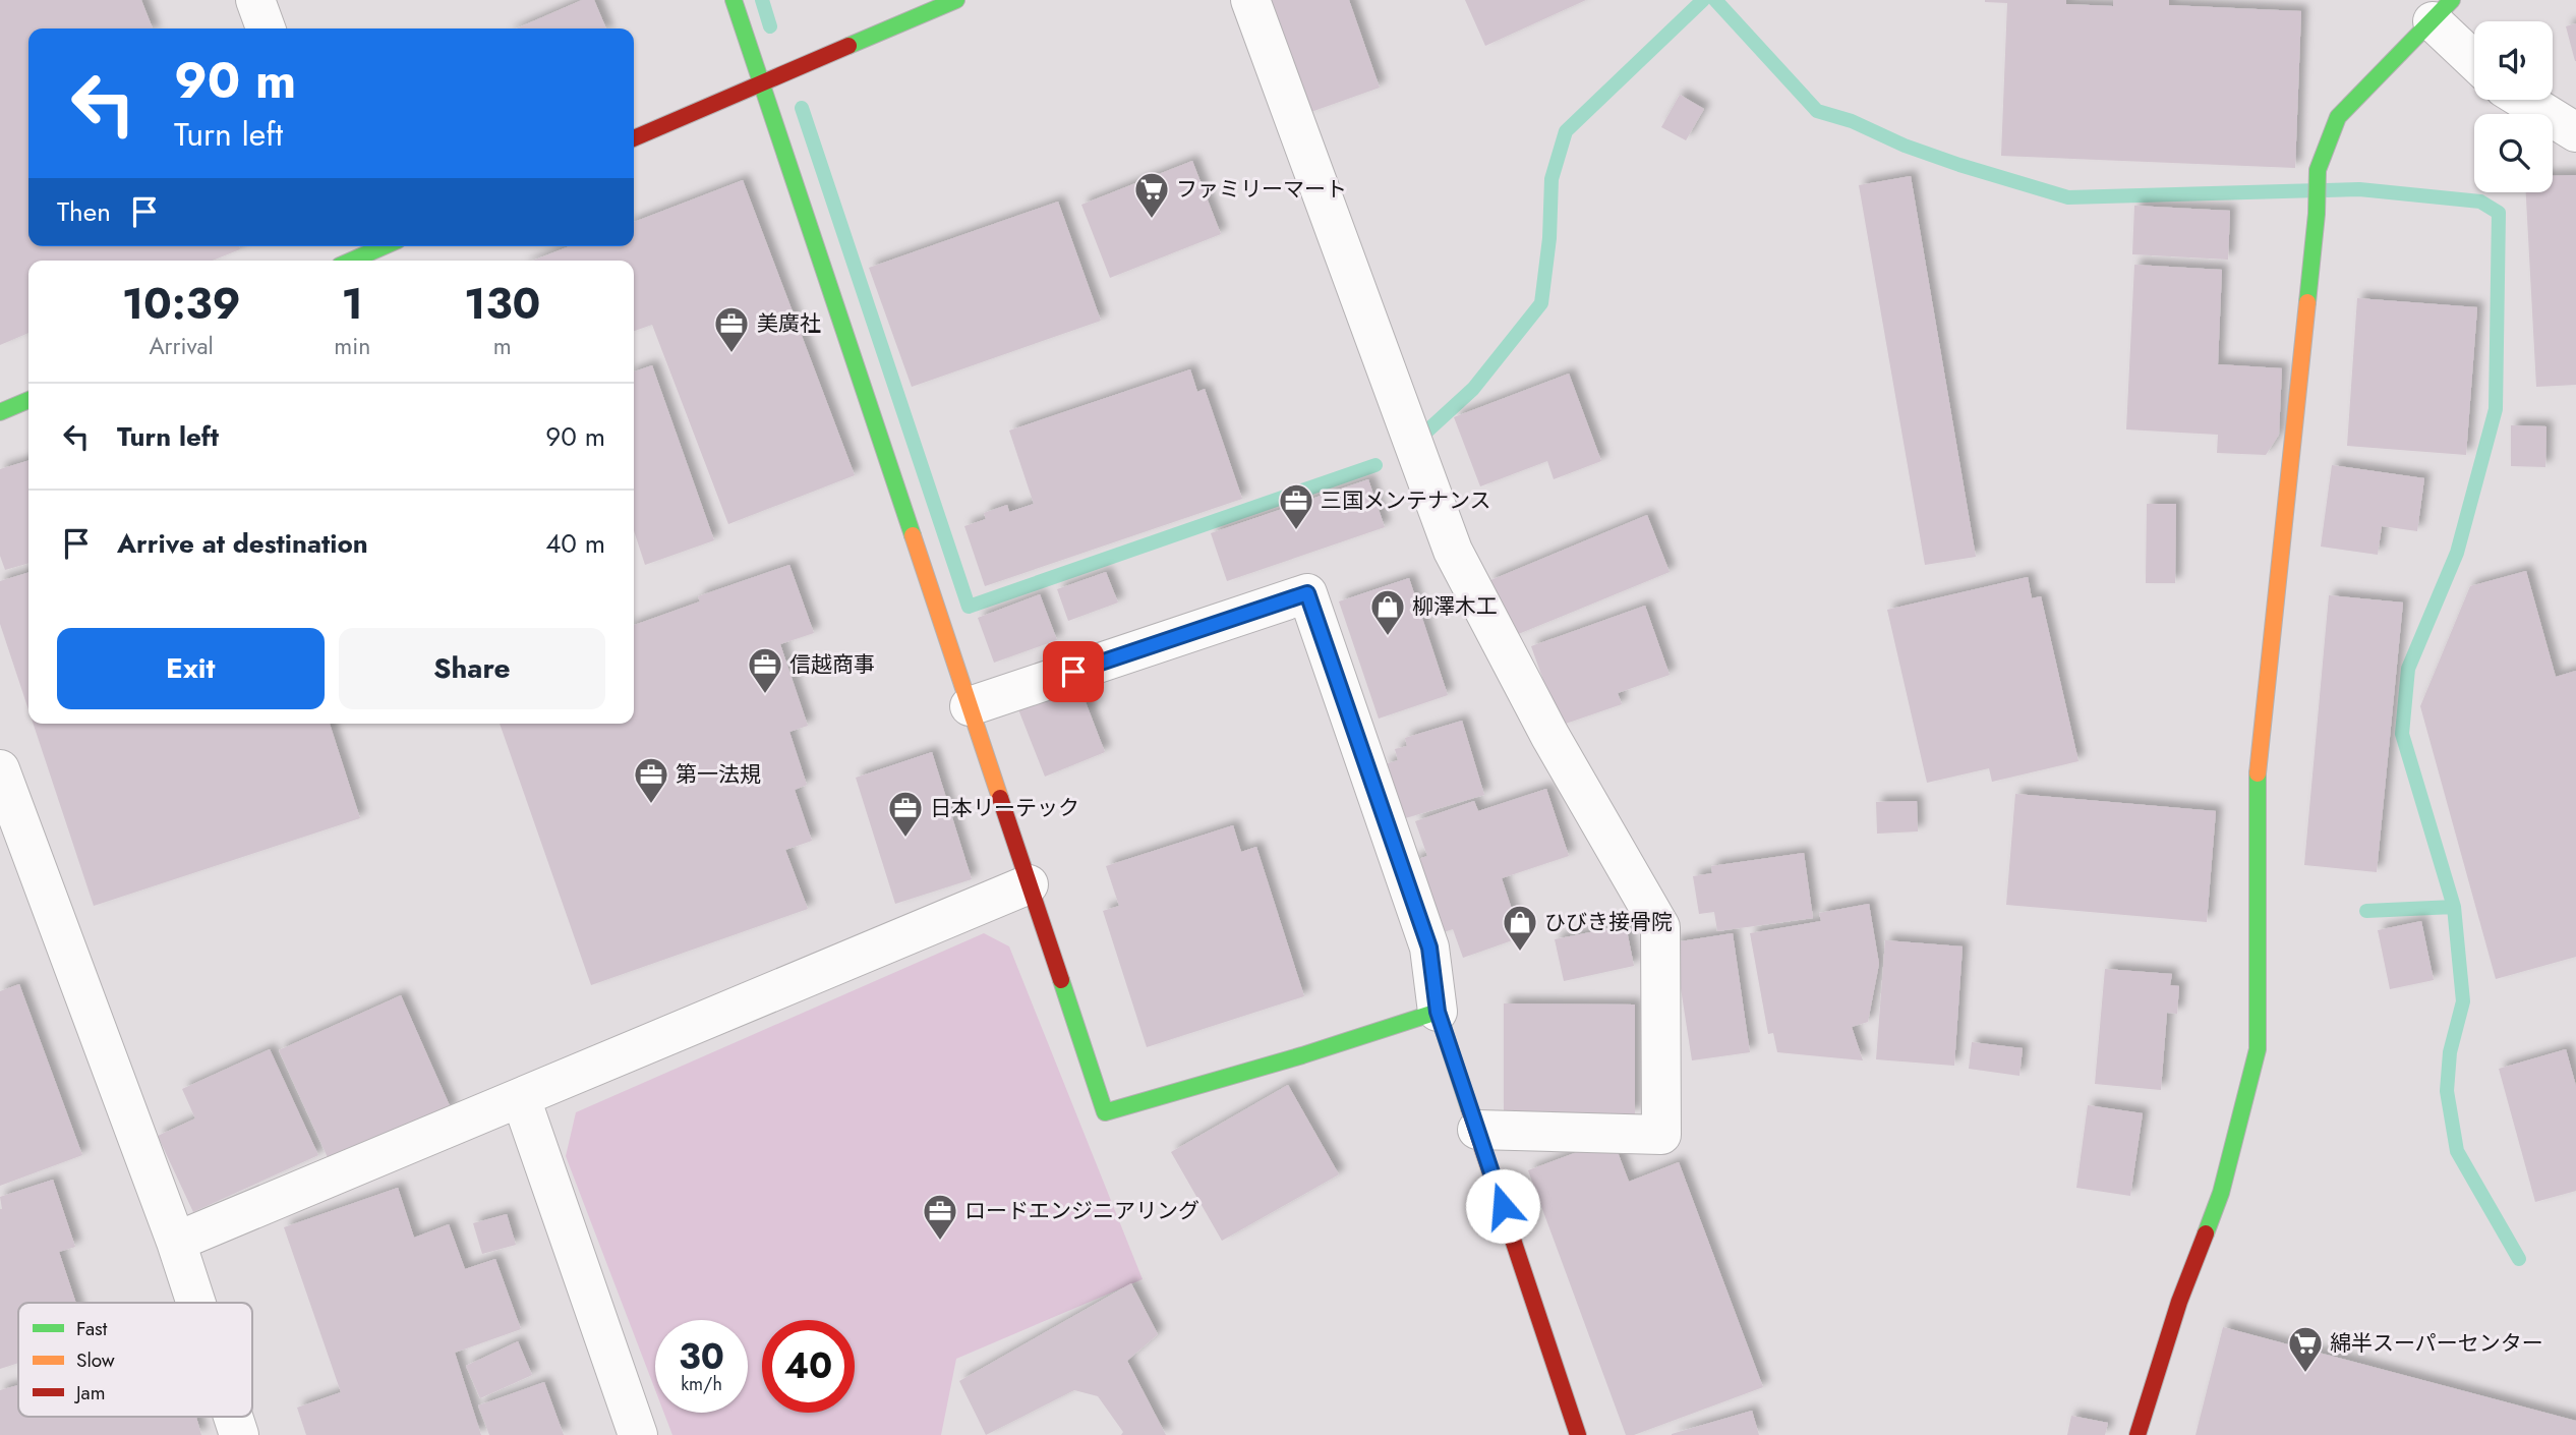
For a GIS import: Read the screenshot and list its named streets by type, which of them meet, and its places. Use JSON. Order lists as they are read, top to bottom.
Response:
{
  "places": {
    "supermarket": ["ファミリーマート", "綿半スーパーセンター"],
    "office": [
      "美廣社",
      "三国メンテナンス",
      "信越商事",
      "第一法規",
      "日本リーテック",
      "ロードエンジニアリング"
    ],
    "shop": ["柳澤木工", "ひびき接骨院"]
  },
  "legend": ["Fast", "Slow", "Jam"],
  "page": {
    "turn": ["90 m", "Turn left"],
    "then": "Then",
    "eta": [
      "10:39",
      "Arrival",
      "1",
      "min",
      "130",
      "m"
    ],
    "list": [
      {
        "name": "Turn left",
        "value": "90 m"
      },
      {
        "name": "Arrive at destination",
        "value": "40 m"
      }
    ],
    "buttons": ["Exit", "Share"],
    "speed": "30 km/h",
    "limit": "40"
  }
}
